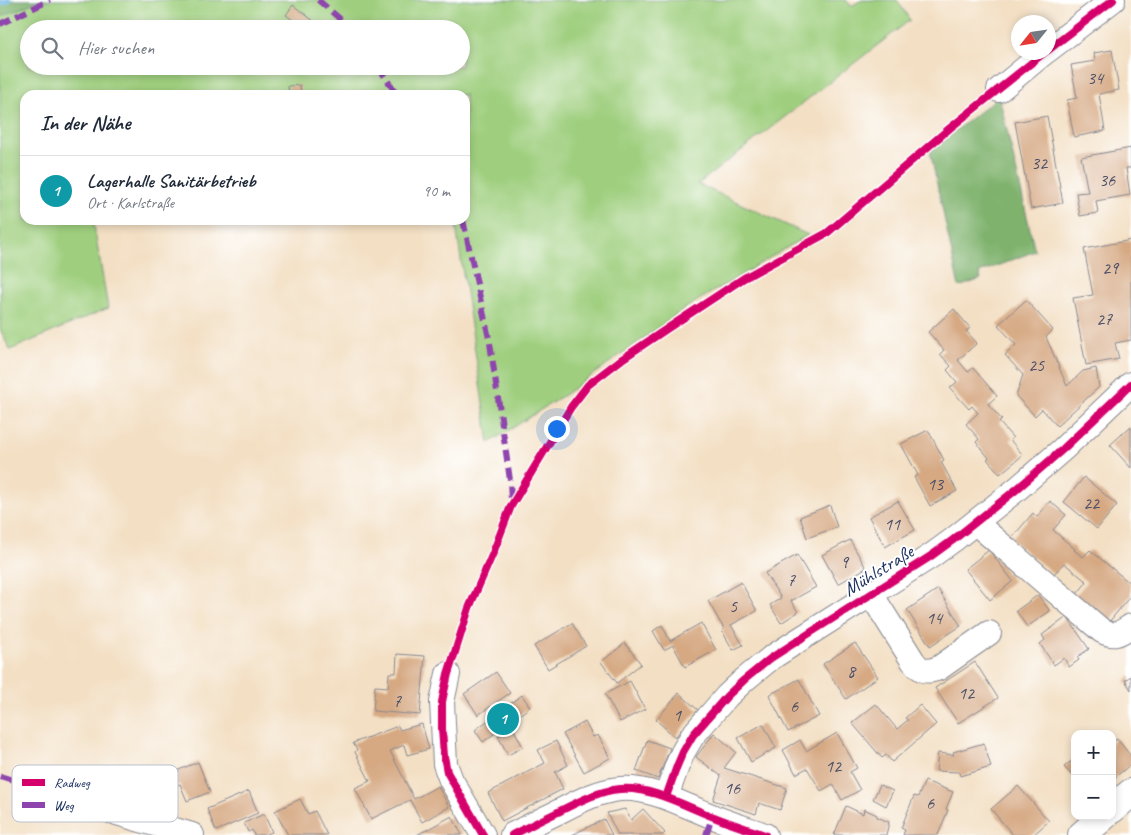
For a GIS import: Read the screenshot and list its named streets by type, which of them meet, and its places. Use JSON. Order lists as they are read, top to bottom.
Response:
{
  "streets": {
    "street": ["Mühlstraße"]
  },
  "house_numbers": [
    "34",
    "32",
    "36",
    "29",
    "27",
    "25",
    "13",
    "22",
    "11",
    "9",
    "7",
    "5",
    "14",
    "8",
    "12",
    "7",
    "6",
    "1",
    "12",
    "16",
    "6"
  ],
  "legend": ["Radweg", "Weg"],
  "north": "bottom left",
  "page": {
    "search": "Hier suchen",
    "heading": "In der Nähe",
    "list": [
      {
        "mark": "1",
        "name": "Lagerhalle Sanitärbetrieb",
        "note": "Ort · Karlstraße",
        "value": "90 m"
      }
    ],
    "pins": "1",
    "map_buttons": ["+", "−"]
  }
}
